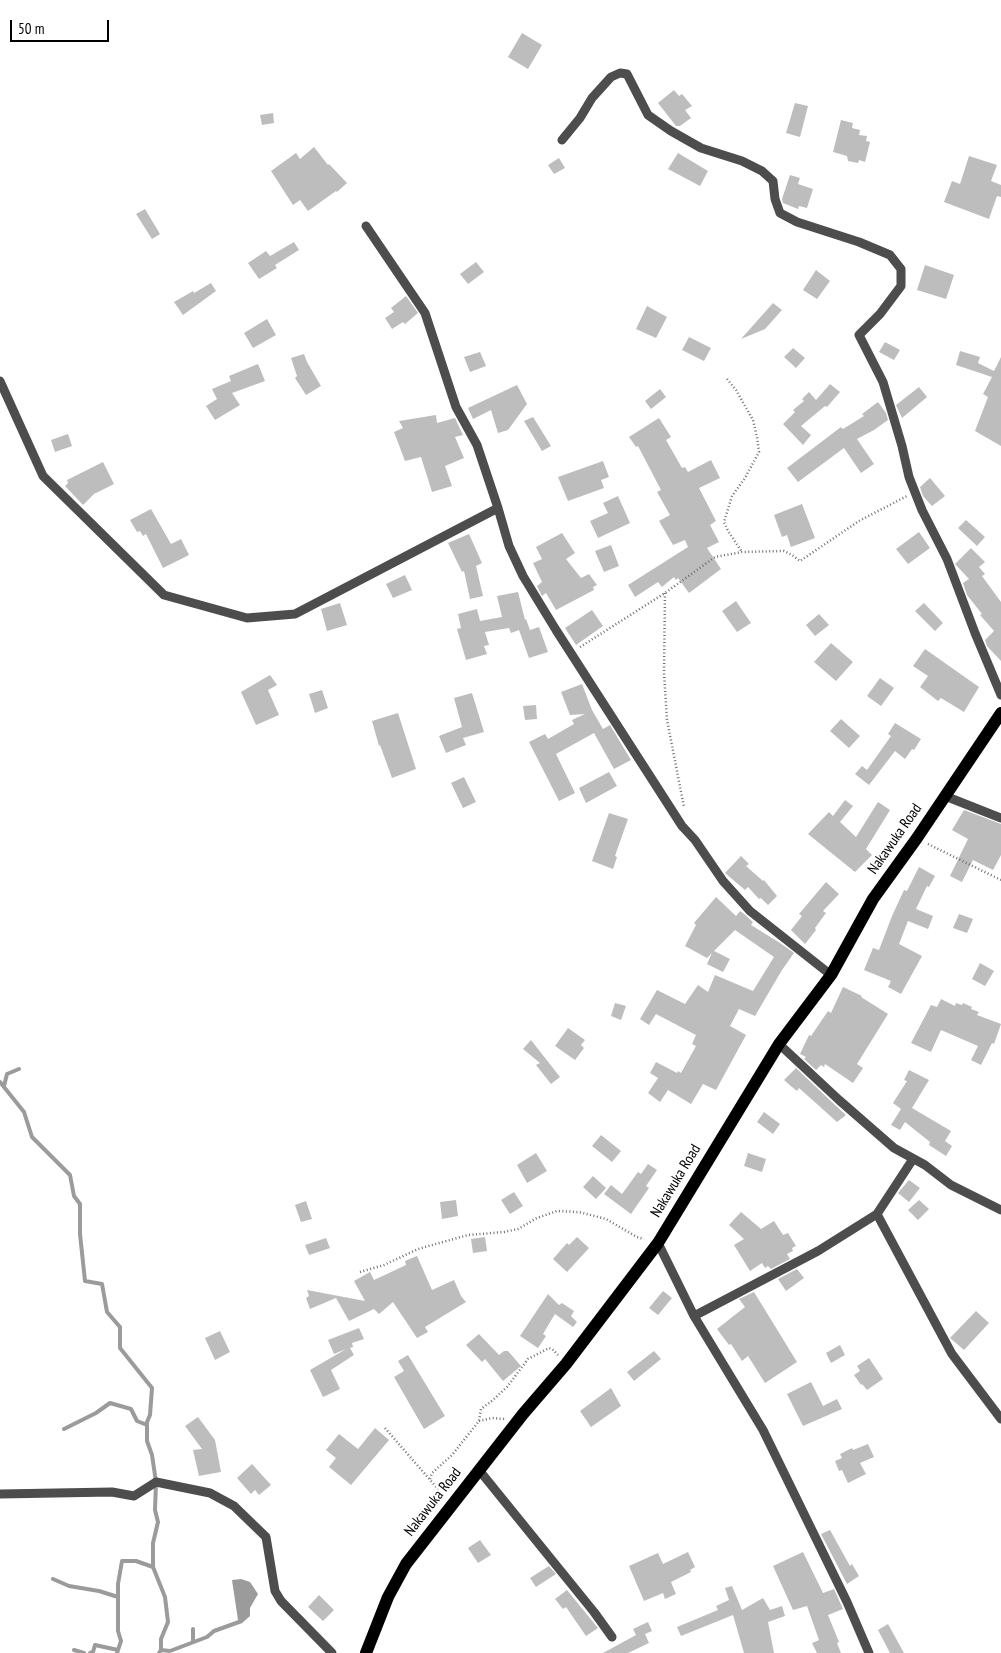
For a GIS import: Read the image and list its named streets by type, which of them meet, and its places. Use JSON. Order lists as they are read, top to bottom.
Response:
{
  "streets": {
    "main road": ["Nakawuka Road"]
  },
  "scale_bar": "50 m"
}
